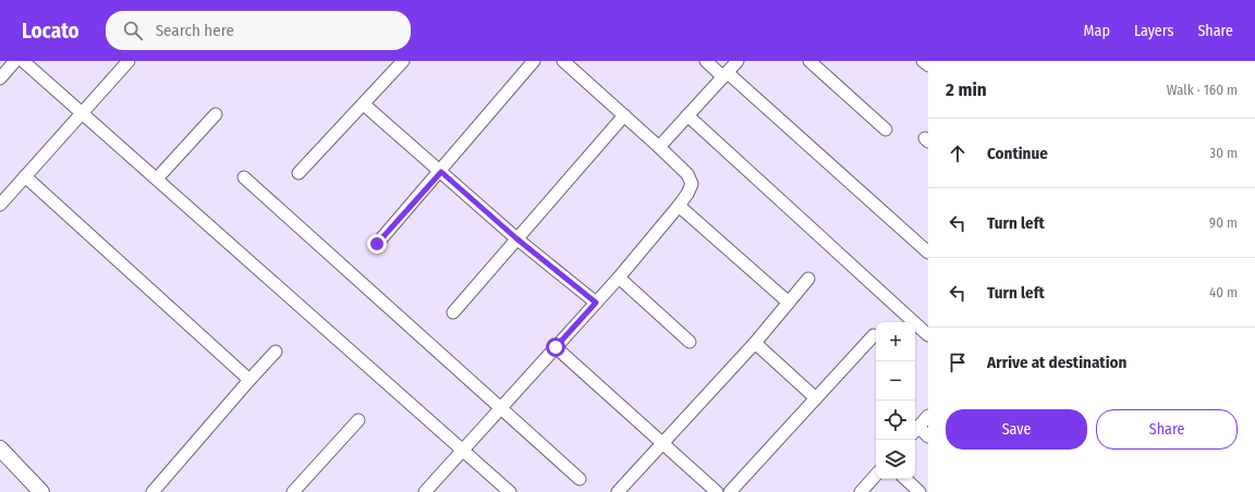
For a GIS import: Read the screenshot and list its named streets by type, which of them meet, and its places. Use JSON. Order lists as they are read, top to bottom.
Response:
{
  "page": {
    "header": "Locato",
    "search": "Search here",
    "nav": ["Map", "Layers", "Share"],
    "heading": ["2 min", "Walk · 160 m"],
    "list": [
      ["Continue", "30 m"],
      ["Turn left", "90 m"],
      ["Turn left", "40 m"],
      "Arrive at destination"
    ],
    "map_buttons": ["+", "−"],
    "buttons": ["Save", "Share"]
  }
}
